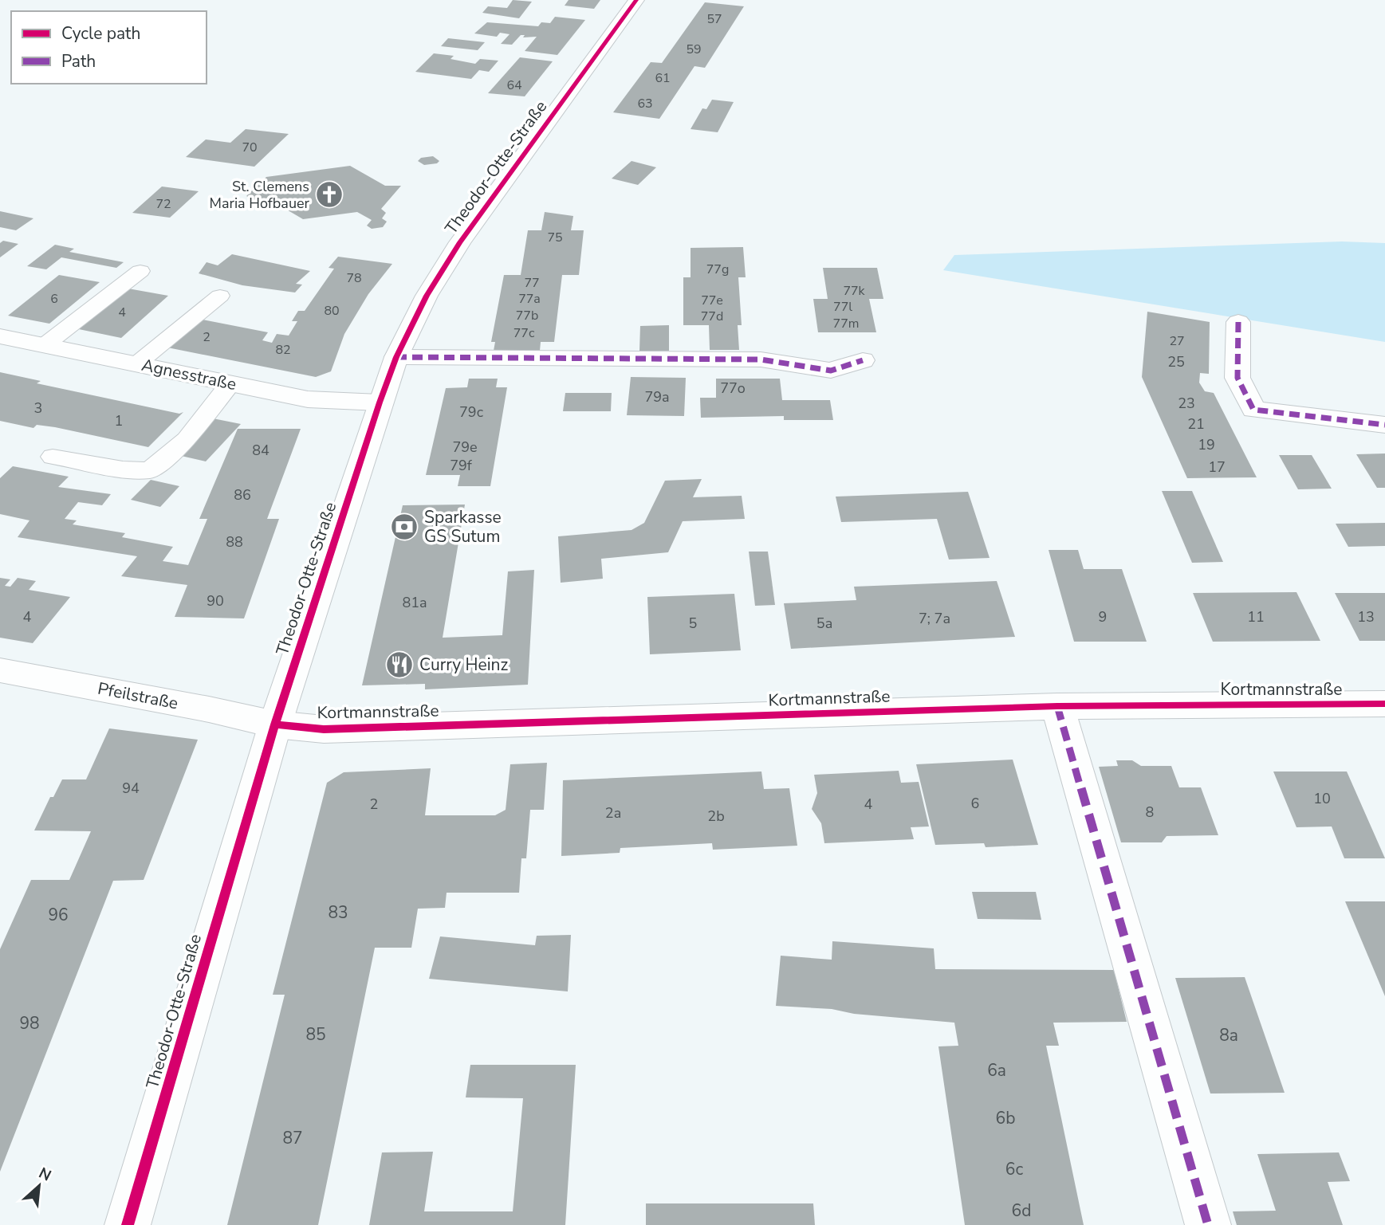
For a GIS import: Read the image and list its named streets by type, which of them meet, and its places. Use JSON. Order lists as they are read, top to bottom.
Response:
{
  "streets": {
    "street": [
      "Theodor-Otte-Straße",
      "Agnesstraße",
      "Kortmannstraße",
      "Pfeilstraße"
    ]
  },
  "crossings": [
    ["Theodor-Otte-Straße", "Agnesstraße"],
    ["Theodor-Otte-Straße", "Kortmannstraße"],
    ["Theodor-Otte-Straße", "Pfeilstraße"],
    ["Kortmannstraße", "Pfeilstraße"]
  ],
  "places": {
    "church": ["St. Clemens Maria Hofbauer"],
    "bank": ["Sparkasse GS Sutum"],
    "restaurant": ["Curry Heinz"]
  },
  "house_numbers": [
    "57",
    "59",
    "61",
    "64",
    "63",
    "70",
    "72",
    "75",
    "77g",
    "78",
    "77",
    "77k",
    "6",
    "77a",
    "77e",
    "77l",
    "80",
    "4",
    "77b",
    "77d",
    "77m",
    "77c",
    "2",
    "27",
    "82",
    "25",
    "77o",
    "79a",
    "23",
    "3",
    "79c",
    "1",
    "21",
    "19",
    "79e",
    "84",
    "79f",
    "17",
    "86",
    "88",
    "90",
    "81a",
    "4",
    "9",
    "11",
    "13",
    "7; 7a",
    "5",
    "5a",
    "94",
    "10",
    "6",
    "2",
    "4",
    "8",
    "2a",
    "2b",
    "83",
    "96",
    "98",
    "85",
    "8a",
    "6a",
    "6b",
    "87",
    "6c",
    "6d"
  ],
  "legend": ["Cycle path", "Path"],
  "north": "top right"
}
